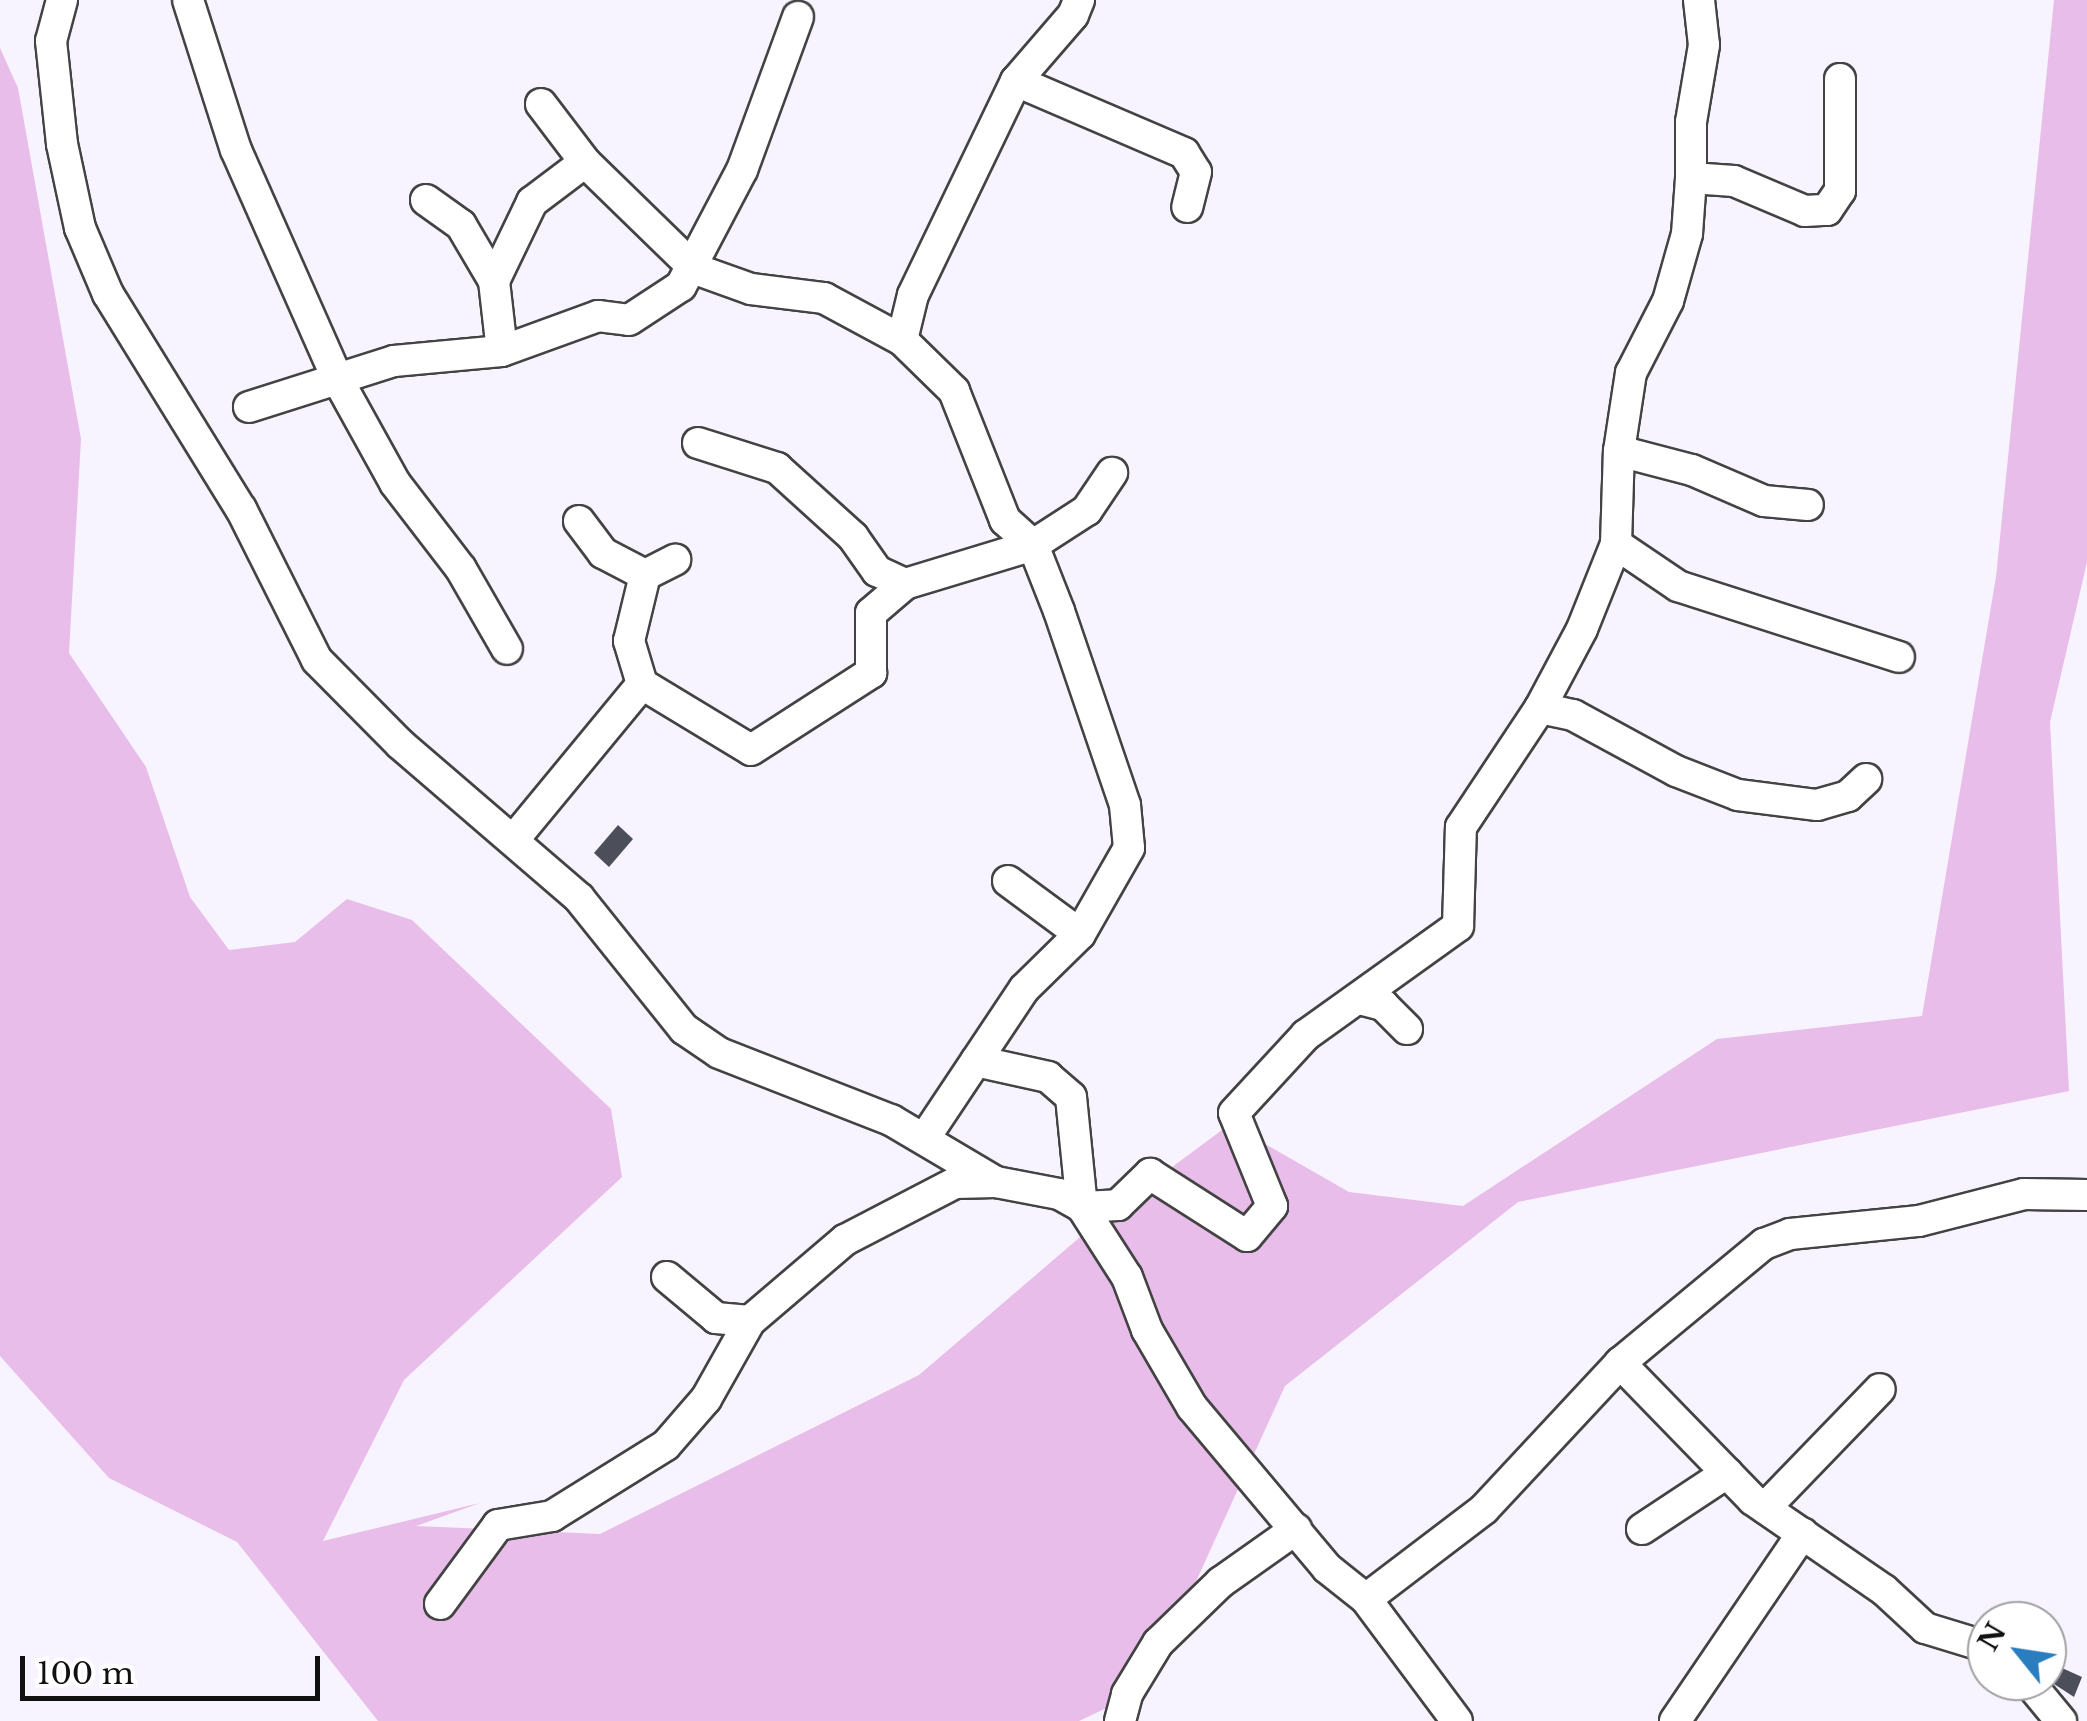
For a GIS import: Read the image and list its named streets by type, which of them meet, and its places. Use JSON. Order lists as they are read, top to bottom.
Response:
{
  "scale_bar": "100 m",
  "north": "top left"
}
